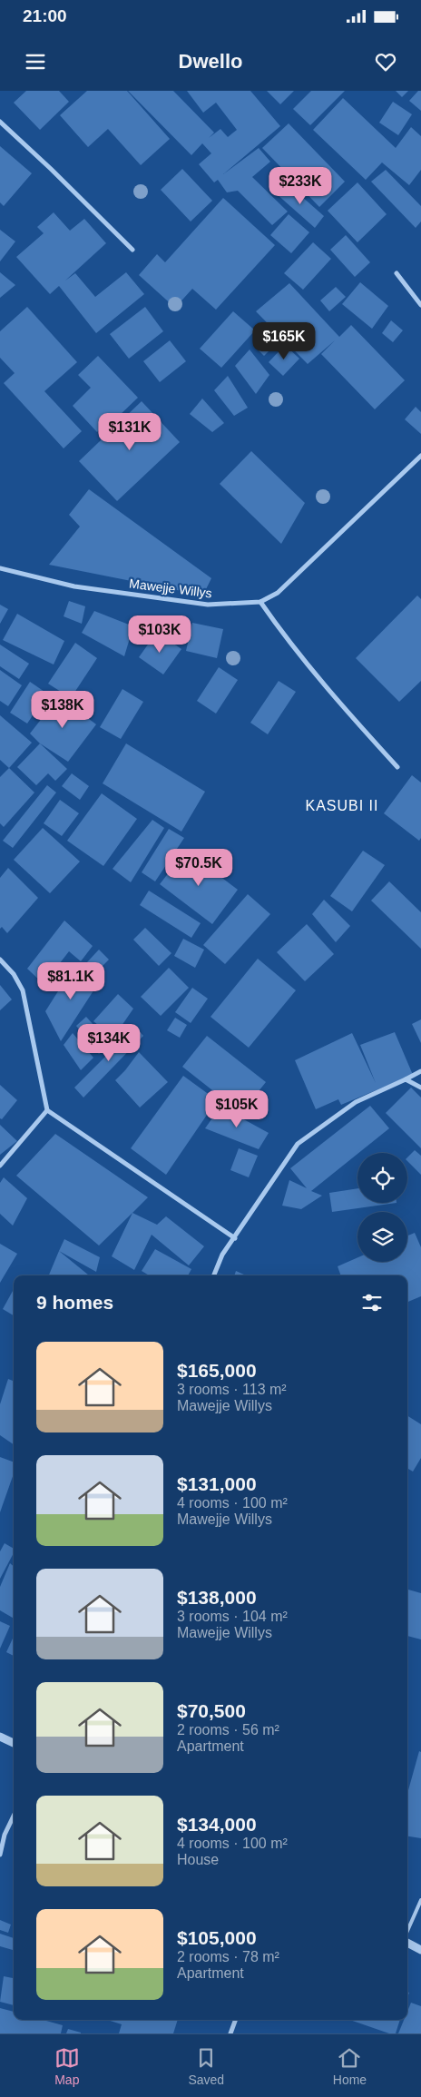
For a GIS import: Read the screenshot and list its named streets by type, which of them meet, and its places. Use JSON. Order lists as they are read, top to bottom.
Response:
{
  "streets": {
    "street": ["Mawejje Willys"]
  },
  "districts": ["KASUBI II"],
  "page": {
    "status": "21:00",
    "header": "Dwello",
    "price": [
      "$233K",
      "$165K",
      "$131K",
      "$103K",
      "$138K",
      "$70.5K",
      "$81.1K",
      "$134K",
      "$105K"
    ],
    "heading": "9 homes",
    "list": [
      {
        "name": "$165,000",
        "note": "3 rooms · 113 m² · Mawejje Willys"
      },
      {
        "name": "$131,000",
        "note": "4 rooms · 100 m² · Mawejje Willys"
      },
      {
        "name": "$138,000",
        "note": "3 rooms · 104 m² · Mawejje Willys"
      },
      {
        "name": "$70,500",
        "note": "2 rooms · 56 m² · Apartment"
      },
      {
        "name": "$134,000",
        "note": "4 rooms · 100 m² · House"
      },
      {
        "name": "$105,000",
        "note": "2 rooms · 78 m² · Apartment"
      }
    ],
    "tabs": ["Map", "Saved", "Home"]
  }
}
